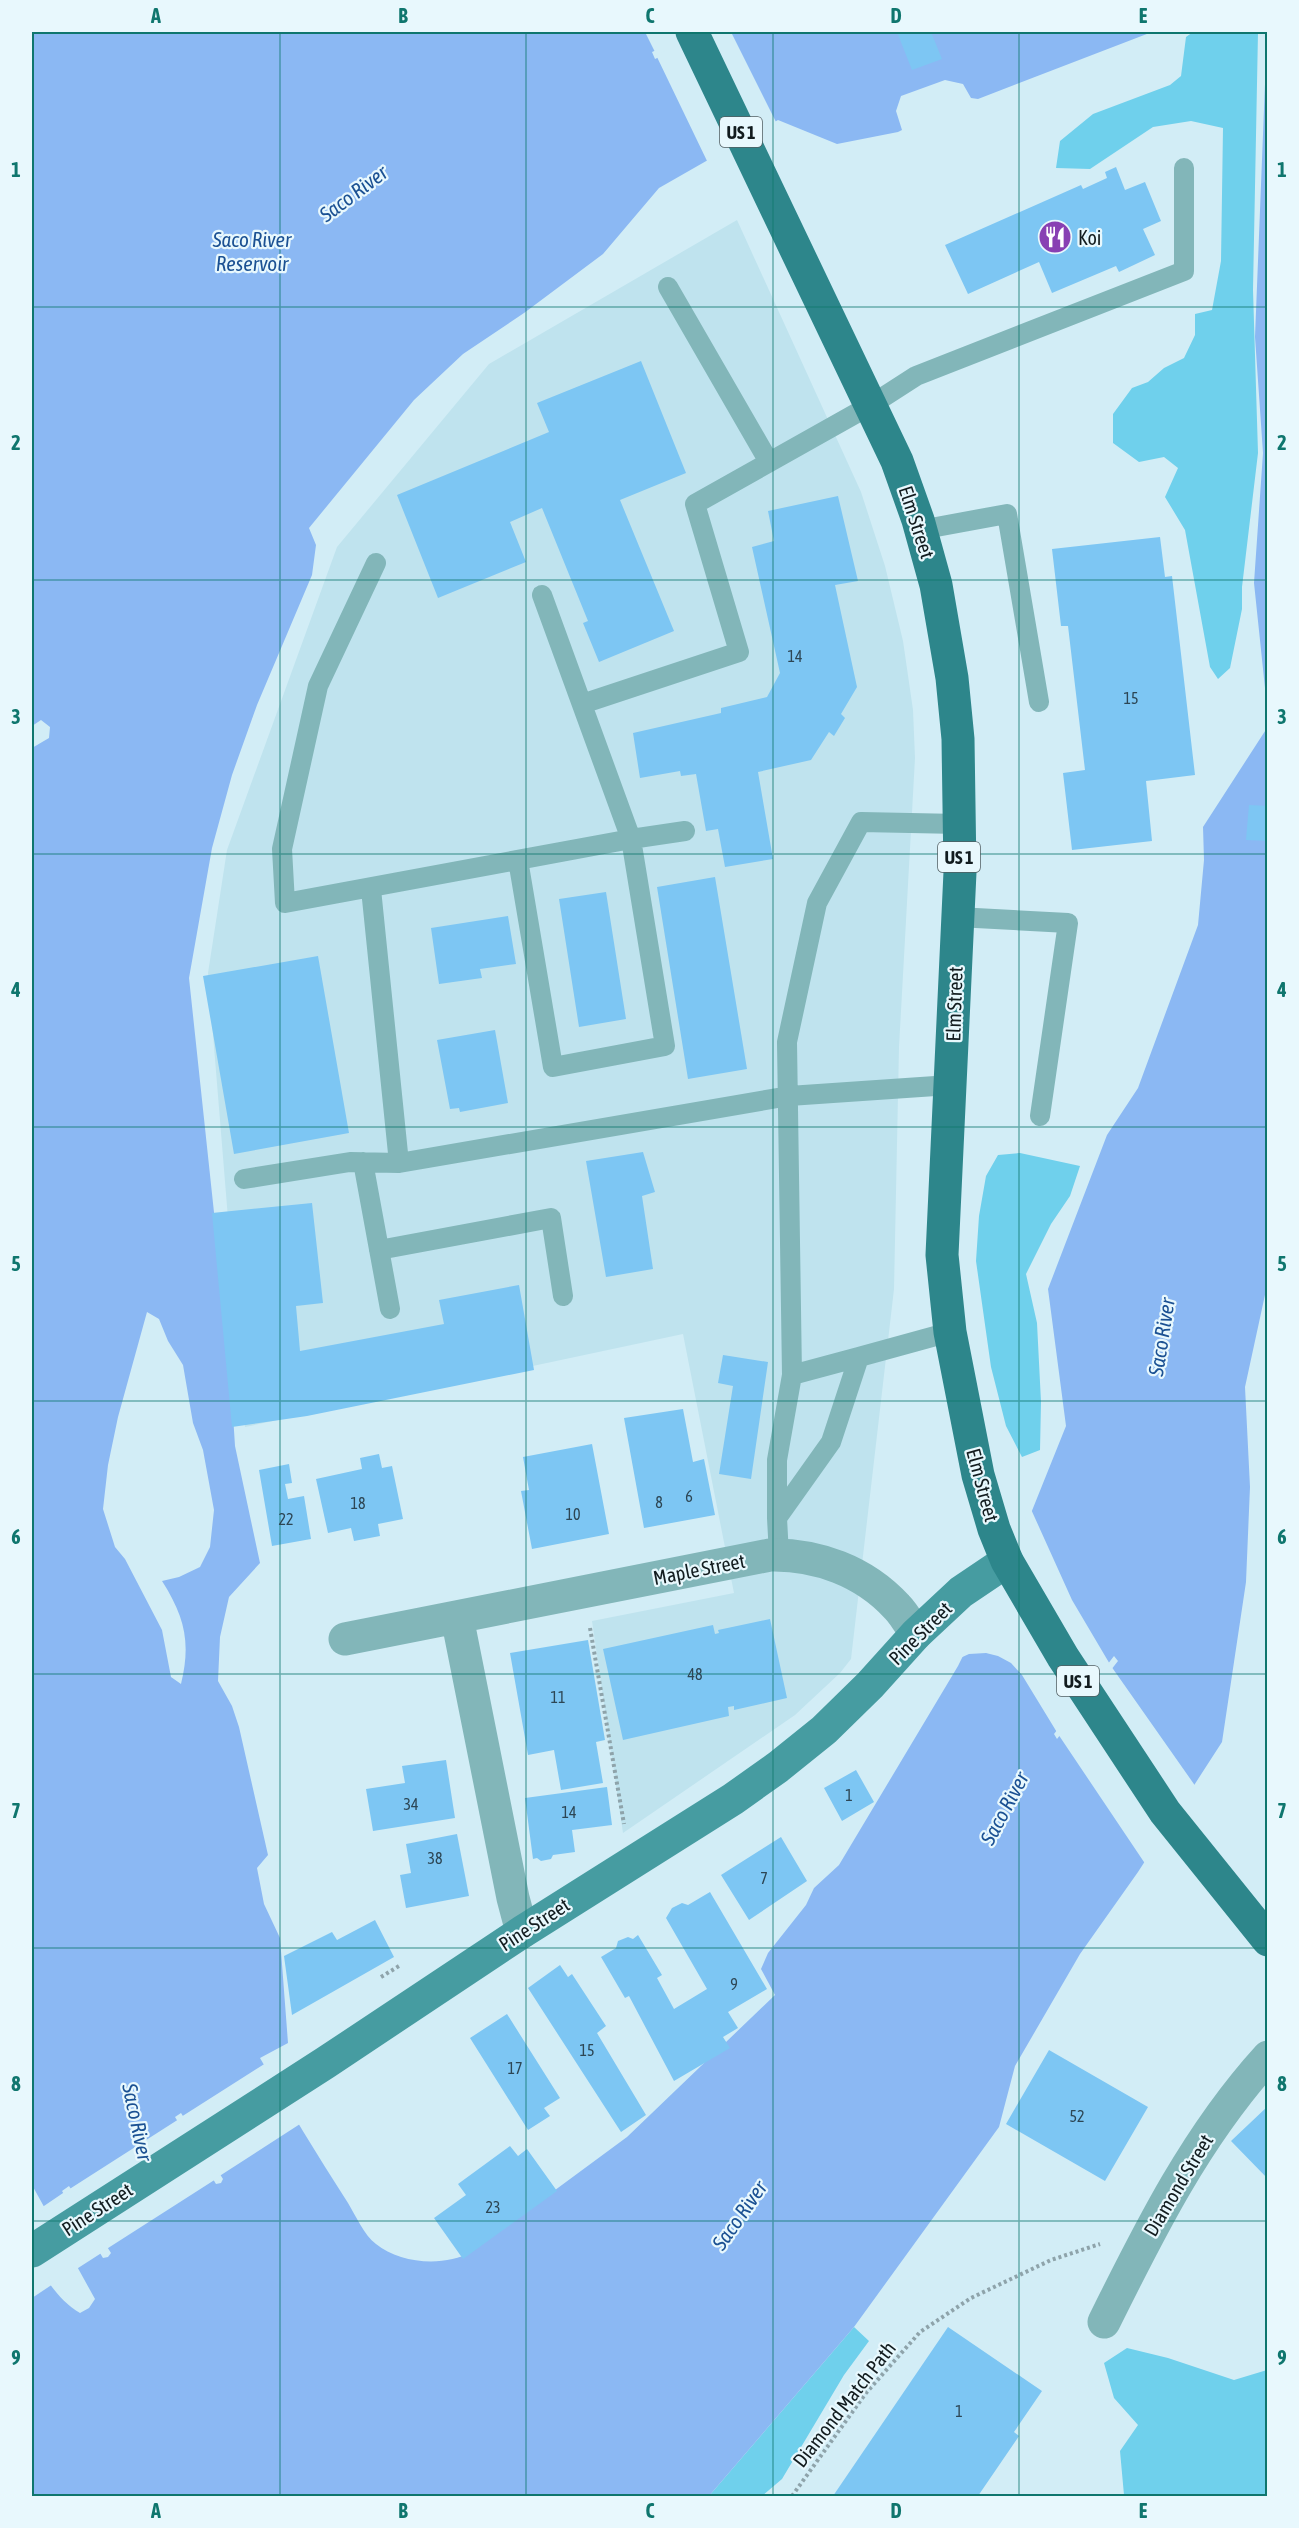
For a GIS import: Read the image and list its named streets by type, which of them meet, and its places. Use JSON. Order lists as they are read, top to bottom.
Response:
{
  "streets": {
    "main road": ["US 1", "Elm Street"],
    "street": ["Maple Street", "Pine Street", "Diamond Street"],
    "path": ["Diamond Match Path"]
  },
  "crossings": [
    ["Elm Street", "Pine Street"],
    ["Maple Street", "Pine Street"],
    ["Diamond Street", "Diamond Match Path"]
  ],
  "water": ["Saco River", "Saco River Reservoir"],
  "places": {
    "restaurant": ["Koi"]
  },
  "house_numbers": [
    "14",
    "15",
    "6",
    "8",
    "18",
    "10",
    "22",
    "48",
    "11",
    "1",
    "34",
    "14",
    "38",
    "7",
    "9",
    "15",
    "17",
    "52",
    "23",
    "1"
  ],
  "grid": {
    "columns": [
      "A",
      "B",
      "C",
      "D",
      "E"
    ],
    "rows": [
      "1",
      "2",
      "3",
      "4",
      "5",
      "6",
      "7",
      "8",
      "9"
    ]
  }
}
